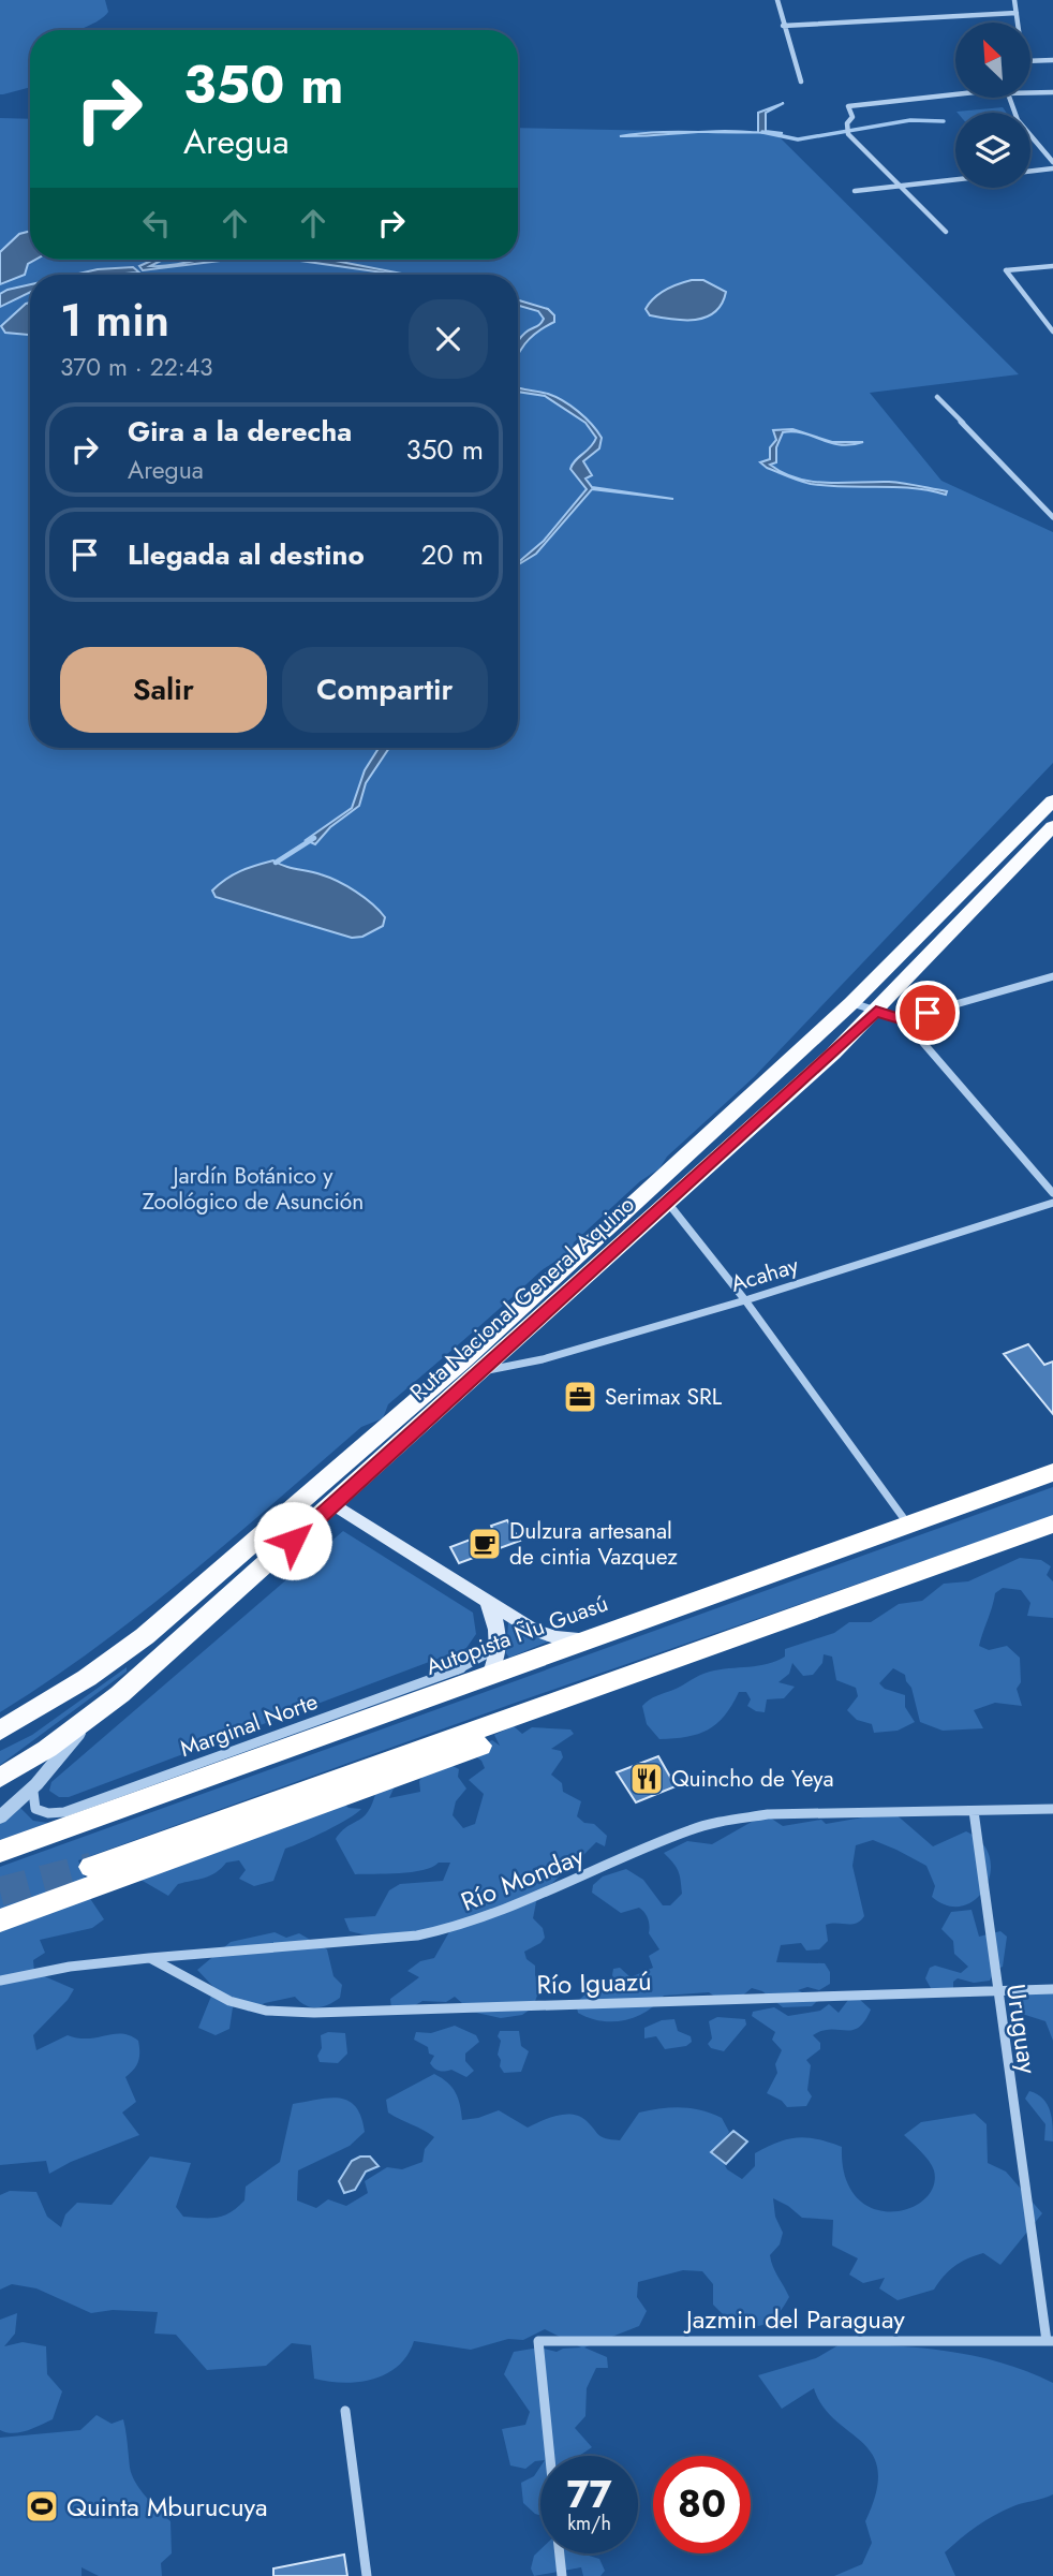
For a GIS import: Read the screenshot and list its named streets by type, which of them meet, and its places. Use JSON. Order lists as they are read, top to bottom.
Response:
{
  "streets": {
    "highway": ["Ruta Nacional General Aquino", "Autopista Ñu Guasú"],
    "street": [
      "Acahay",
      "Marginal Norte",
      "Río Monday",
      "Río Iguazú",
      "Uruguay",
      "Jazmin del Paraguay"
    ]
  },
  "crossings": [
    ["Acahay", "Ruta Nacional General Aquino"],
    ["Río Monday", "Río Iguazú"],
    ["Río Monday", "Uruguay"],
    ["Río Iguazú", "Uruguay"],
    ["Uruguay", "Jazmin del Paraguay"]
  ],
  "parks": ["Jardín Botánico y Zoológico de Asunción"],
  "places": {
    "office": ["Serimax SRL"],
    "cafe": ["Dulzura artesanal de cintia Vazquez"],
    "restaurant": ["Quincho de Yeya"],
    "sports": ["Quinta Mburucuya"]
  },
  "north": "top left",
  "page": {
    "turn": ["350 m", "Aregua"],
    "heading": ["1 min", "370 m · 22:43"],
    "list": [
      {
        "name": "Gira a la derecha",
        "note": "Aregua",
        "value": "350 m"
      },
      {
        "name": "Llegada al destino",
        "value": "20 m"
      }
    ],
    "buttons": ["Salir", "Compartir"],
    "speed": "77 km/h",
    "limit": "80"
  }
}
